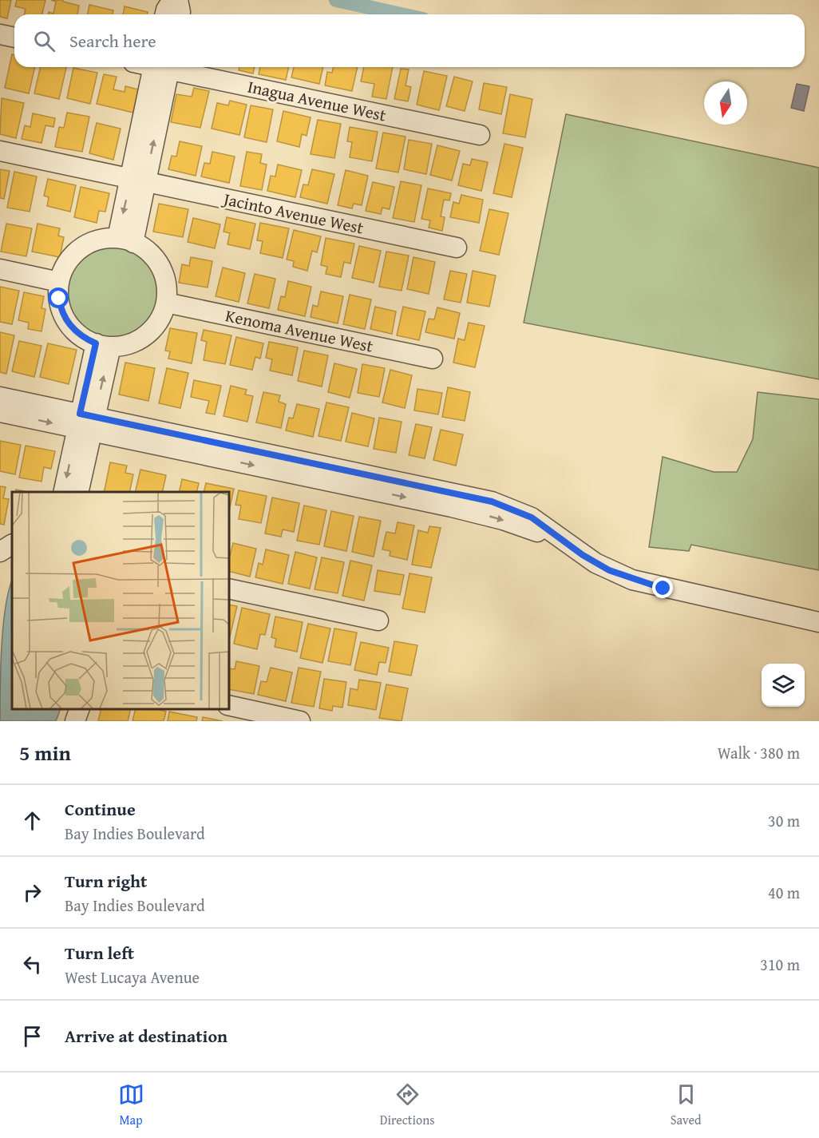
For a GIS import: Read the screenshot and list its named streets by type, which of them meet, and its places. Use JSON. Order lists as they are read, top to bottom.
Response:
{
  "streets": {
    "street": ["Inagua Avenue West", "Jacinto Avenue West", "Kenoma Avenue West"]
  },
  "north": "bottom",
  "page": {
    "search": "Search here",
    "heading": ["5 min", "Walk · 380 m"],
    "list": [
      ["Continue", "Bay Indies Boulevard", "30 m"],
      ["Turn right", "Bay Indies Boulevard", "40 m"],
      ["Turn left", "West Lucaya Avenue", "310 m"],
      "Arrive at destination"
    ],
    "nav": ["Map", "Directions", "Saved"]
  }
}
